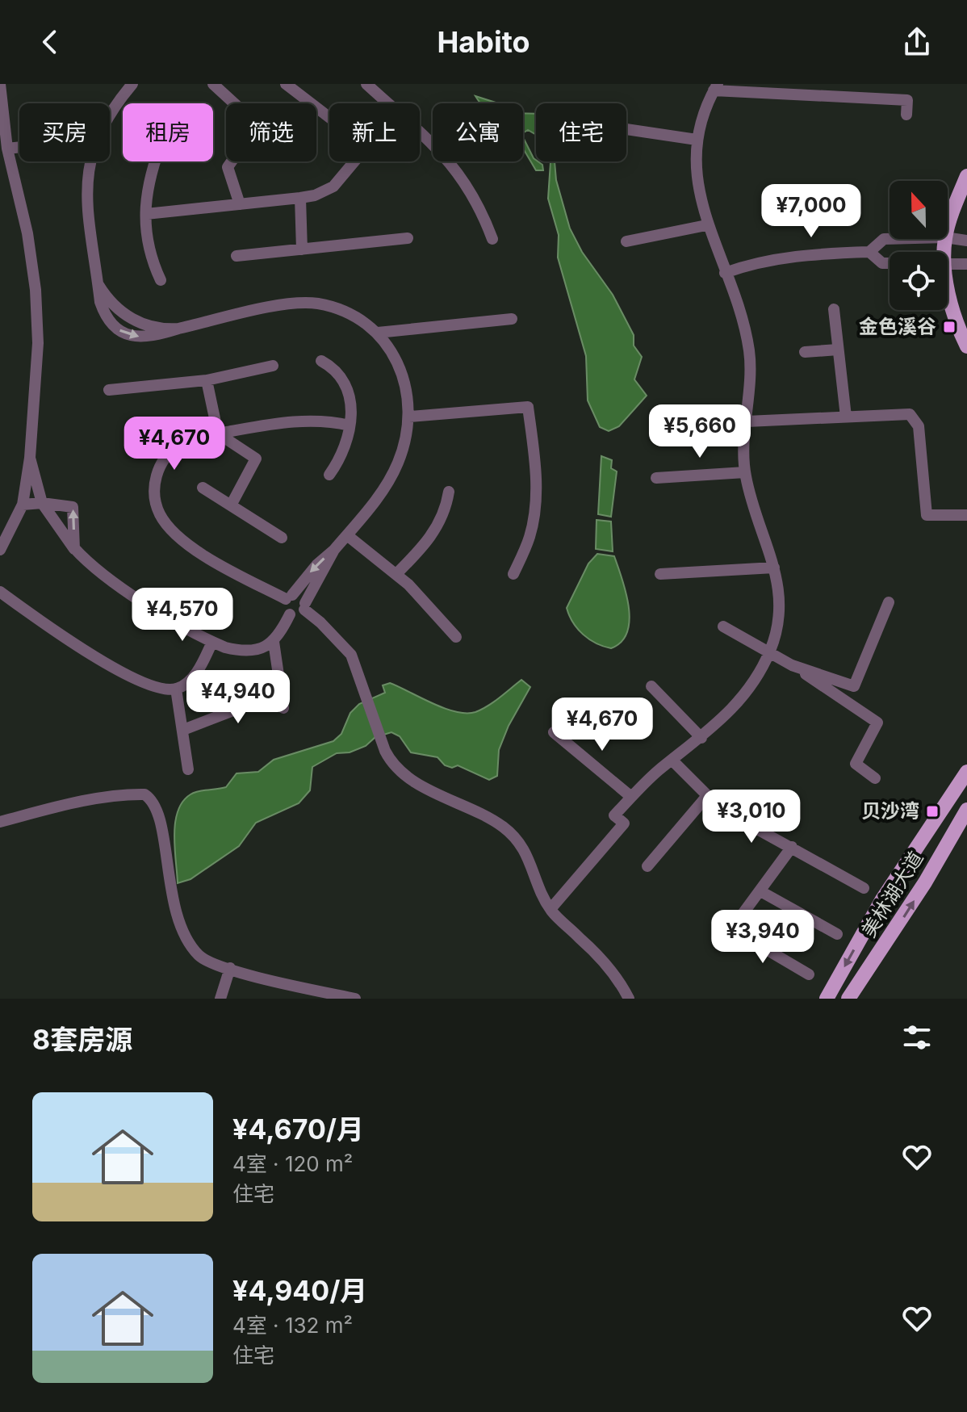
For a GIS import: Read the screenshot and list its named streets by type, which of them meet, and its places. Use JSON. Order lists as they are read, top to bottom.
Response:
{
  "streets": {
    "main road": ["美林湖大道"]
  },
  "places": {
    "transit": ["金色溪谷", "贝沙湾"]
  },
  "north": "top",
  "page": {
    "header": "Habito",
    "chip": [
      "买房",
      "租房",
      "筛选",
      "新上",
      "公寓",
      "住宅"
    ],
    "price": [
      "¥7,000",
      "¥5,660",
      "¥4,670",
      "¥4,570",
      "¥4,940",
      "¥4,670",
      "¥3,010",
      "¥3,940"
    ],
    "heading": "8套房源",
    "list": [
      {
        "name": "¥4,670/月",
        "note": "4室 · 120 m² · 住宅"
      },
      {
        "name": "¥4,940/月",
        "note": "4室 · 132 m² · 住宅"
      }
    ]
  }
}
